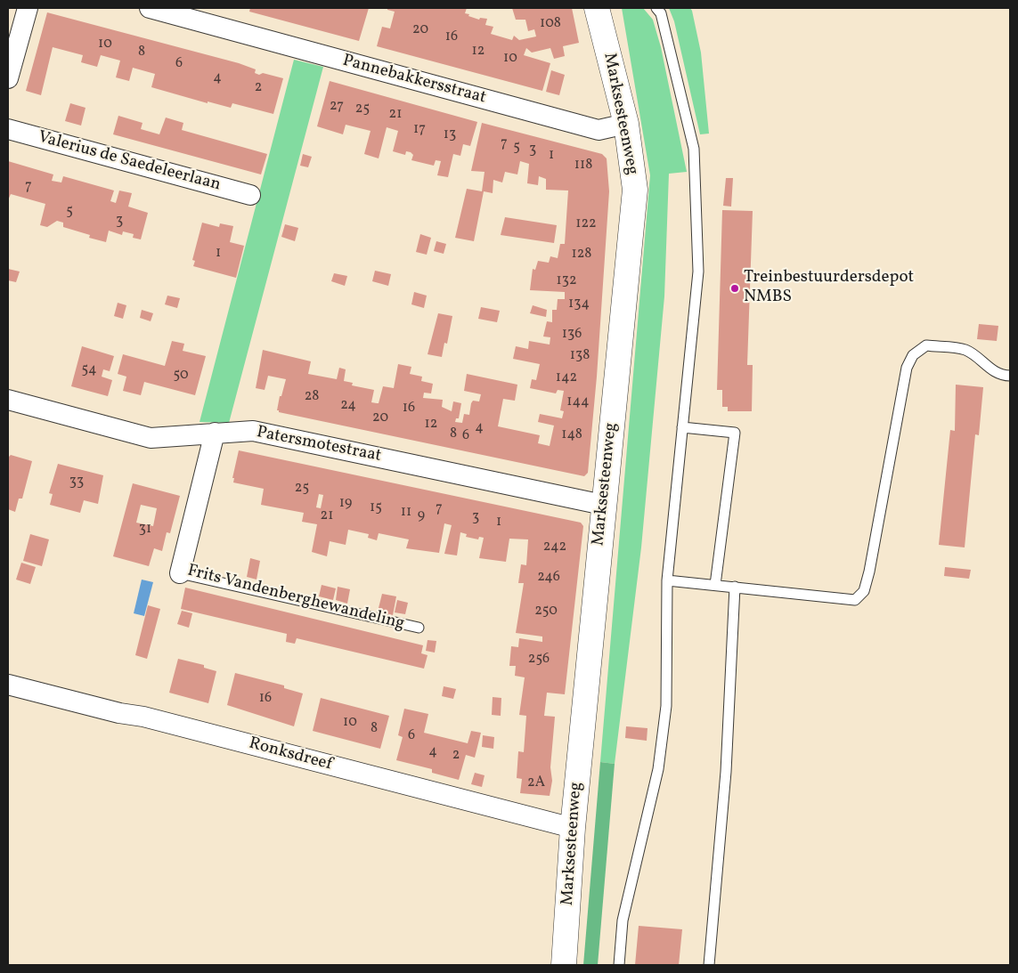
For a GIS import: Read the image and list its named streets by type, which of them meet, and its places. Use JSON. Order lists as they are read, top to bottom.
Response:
{
  "streets": {
    "street": [
      "Pannebakkersstraat",
      "Marksesteenweg",
      "Valerius de Saedeleerlaan",
      "Patersmotestraat",
      "Frits Vandenberghewandeling",
      "Ronksdreef"
    ]
  },
  "crossings": [
    ["Pannebakkersstraat", "Marksesteenweg"],
    ["Marksesteenweg", "Patersmotestraat"],
    ["Marksesteenweg", "Ronksdreef"],
    ["Patersmotestraat", "Frits Vandenberghewandeling"]
  ],
  "places": ["Treinbestuurdersdepot NMBS"],
  "house_numbers": [
    "108",
    "20",
    "16",
    "10",
    "12",
    "8",
    "10",
    "6",
    "4",
    "2",
    "27",
    "25",
    "21",
    "17",
    "13",
    "7",
    "5",
    "3",
    "1",
    "118",
    "7",
    "5",
    "3",
    "122",
    "1",
    "128",
    "132",
    "134",
    "136",
    "138",
    "54",
    "50",
    "142",
    "28",
    "144",
    "24",
    "16",
    "20",
    "12",
    "4",
    "8",
    "148",
    "6",
    "33",
    "25",
    "19",
    "15",
    "7",
    "11",
    "21",
    "9",
    "3",
    "1",
    "31",
    "242",
    "246",
    "250",
    "256",
    "16",
    "10",
    "8",
    "6",
    "4",
    "2",
    "2A"
  ]
}
